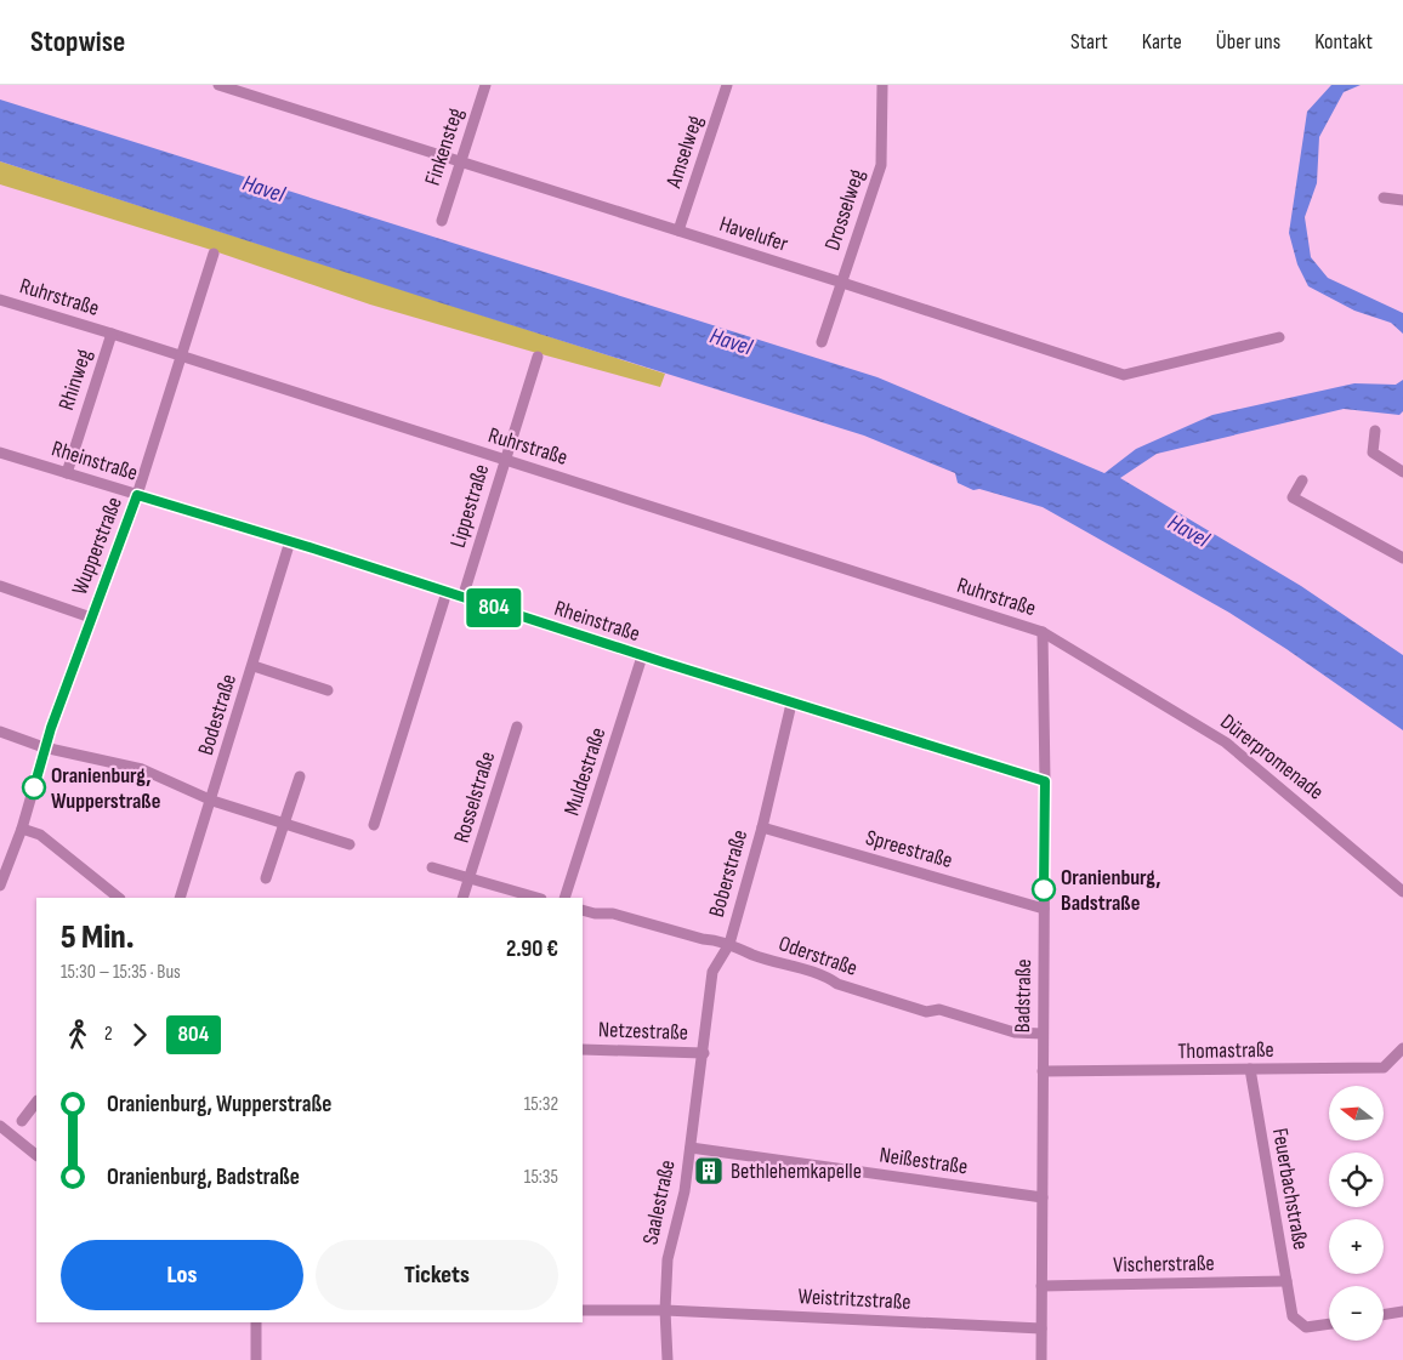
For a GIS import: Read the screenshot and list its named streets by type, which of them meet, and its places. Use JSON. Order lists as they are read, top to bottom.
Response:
{
  "streets": {
    "street": [
      "Finkensteg",
      "Amselweg",
      "Drosselweg",
      "Havelufer",
      "Ruhrstraße",
      "Rhinweg",
      "Rheinstraße",
      "Lippestraße",
      "Wupperstraße",
      "Bodestraße",
      "Dürerpromenade",
      "Muldestraße",
      "Rosselstraße",
      "Spreestraße",
      "Boberstraße",
      "Oderstraße",
      "Badstraße",
      "Netzestraße",
      "Thomastraße",
      "Neißestraße",
      "Feuerbachstraße",
      "Saalestraße",
      "Vischerstraße",
      "Weistritzstraße"
    ]
  },
  "crossings": [
    ["Finkensteg", "Havelufer"],
    ["Amselweg", "Havelufer"],
    ["Drosselweg", "Havelufer"],
    ["Ruhrstraße", "Rhinweg"],
    ["Ruhrstraße", "Lippestraße"],
    ["Ruhrstraße", "Wupperstraße"],
    ["Ruhrstraße", "Dürerpromenade"],
    ["Ruhrstraße", "Badstraße"],
    ["Rhinweg", "Rheinstraße"],
    ["Rheinstraße", "Lippestraße"],
    ["Rheinstraße", "Wupperstraße"],
    ["Rheinstraße", "Bodestraße"],
    ["Rheinstraße", "Muldestraße"],
    ["Rheinstraße", "Boberstraße"],
    ["Rheinstraße", "Badstraße"],
    ["Dürerpromenade", "Badstraße"],
    ["Spreestraße", "Boberstraße"],
    ["Spreestraße", "Badstraße"],
    ["Boberstraße", "Oderstraße"],
    ["Boberstraße", "Netzestraße"],
    ["Boberstraße", "Saalestraße"],
    ["Oderstraße", "Badstraße"],
    ["Badstraße", "Thomastraße"],
    ["Badstraße", "Neißestraße"],
    ["Badstraße", "Vischerstraße"],
    ["Badstraße", "Weistritzstraße"],
    ["Netzestraße", "Saalestraße"],
    ["Thomastraße", "Feuerbachstraße"],
    ["Neißestraße", "Saalestraße"],
    ["Feuerbachstraße", "Vischerstraße"],
    ["Saalestraße", "Weistritzstraße"]
  ],
  "water": ["Havel"],
  "places": {
    "other": ["Oranienburg, Wupperstraße", "Oranienburg, Badstraße"],
    "building": ["Bethlehemkapelle"]
  },
  "lines": ["bus line 804"],
  "north": "left",
  "page": {
    "header": "Stopwise",
    "nav": [
      "Start",
      "Karte",
      "Über uns",
      "Kontakt"
    ],
    "on_map": "804",
    "heading": ["5 Min.", "15:30 – 15:35 · Bus", "2.90 €"],
    "legs": ["2", "804"],
    "list": [
      {
        "name": "Oranienburg, Wupperstraße",
        "value": "15:32"
      },
      {
        "name": "Oranienburg, Badstraße",
        "value": "15:35"
      }
    ],
    "map_buttons": ["+", "−"],
    "buttons": ["Los", "Tickets"]
  }
}
